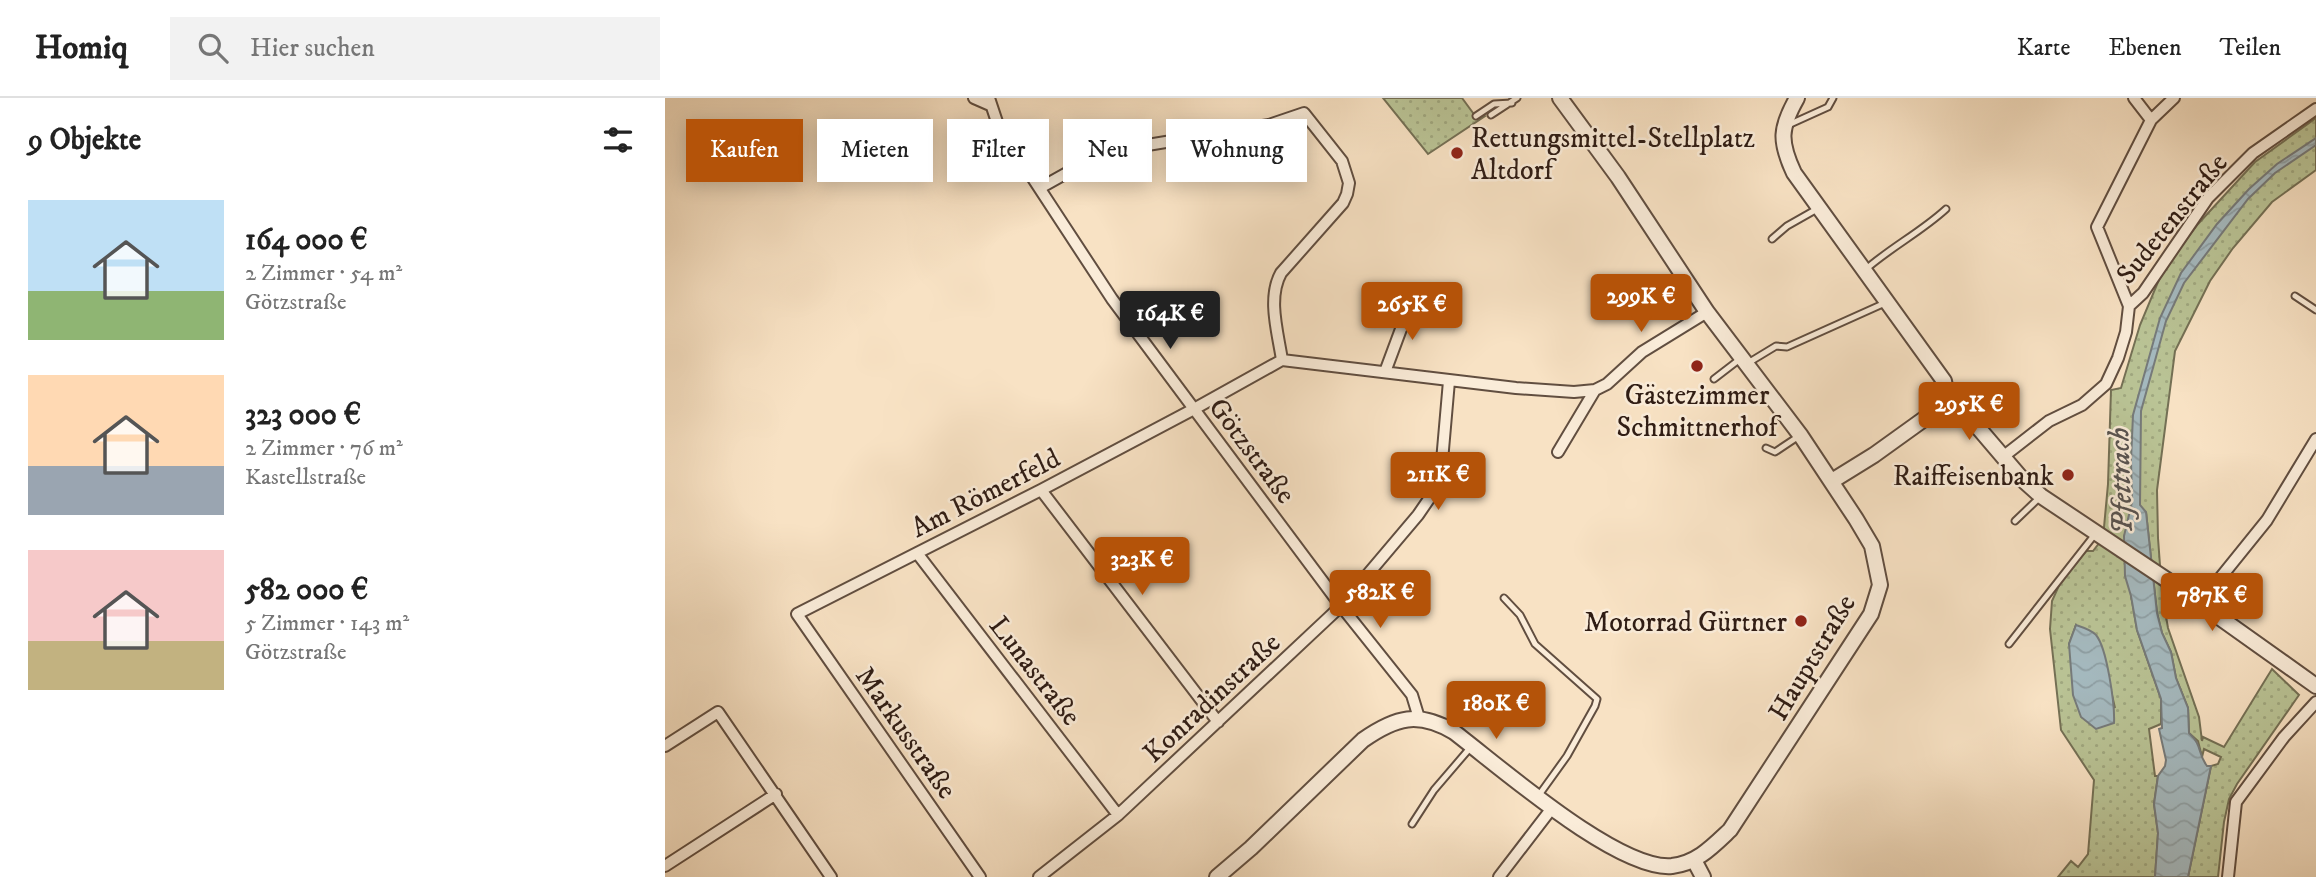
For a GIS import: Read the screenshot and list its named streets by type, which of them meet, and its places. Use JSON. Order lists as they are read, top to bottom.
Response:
{
  "streets": {
    "street": [
      "Sudetenstraße",
      "Götzstraße",
      "Am Römerfeld",
      "Hauptstraße",
      "Lunastraße",
      "Konradinstraße",
      "Markusstraße"
    ]
  },
  "crossings": [
    ["Götzstraße", "Am Römerfeld"],
    ["Götzstraße", "Hauptstraße"],
    ["Götzstraße", "Konradinstraße"],
    ["Am Römerfeld", "Lunastraße"],
    ["Am Römerfeld", "Markusstraße"],
    ["Lunastraße", "Konradinstraße"]
  ],
  "water": ["Pfettrach"],
  "places": [
    "Rettungsmittel-Stellplatz Altdorf",
    "Gästezimmer Schmittnerhof",
    "Raiffeisenbank",
    "Motorrad Gürtner"
  ],
  "page": {
    "header": "Homiq",
    "search": "Hier suchen",
    "nav": ["Karte", "Ebenen", "Teilen"],
    "heading": "9 Objekte",
    "chip": [
      "Kaufen",
      "Mieten",
      "Filter",
      "Neu",
      "Wohnung"
    ],
    "list": [
      {
        "name": "164 000 €",
        "note": "2 Zimmer · 54 m² · Götzstraße"
      },
      {
        "name": "323 000 €",
        "note": "2 Zimmer · 76 m² · Kastellstraße"
      },
      {
        "name": "582 000 €",
        "note": "5 Zimmer · 143 m² · Götzstraße"
      }
    ],
    "price": [
      "299K €",
      "265K €",
      "164K €",
      "295K €",
      "211K €",
      "323K €",
      "582K €",
      "787K €",
      "180K €"
    ]
  }
}
